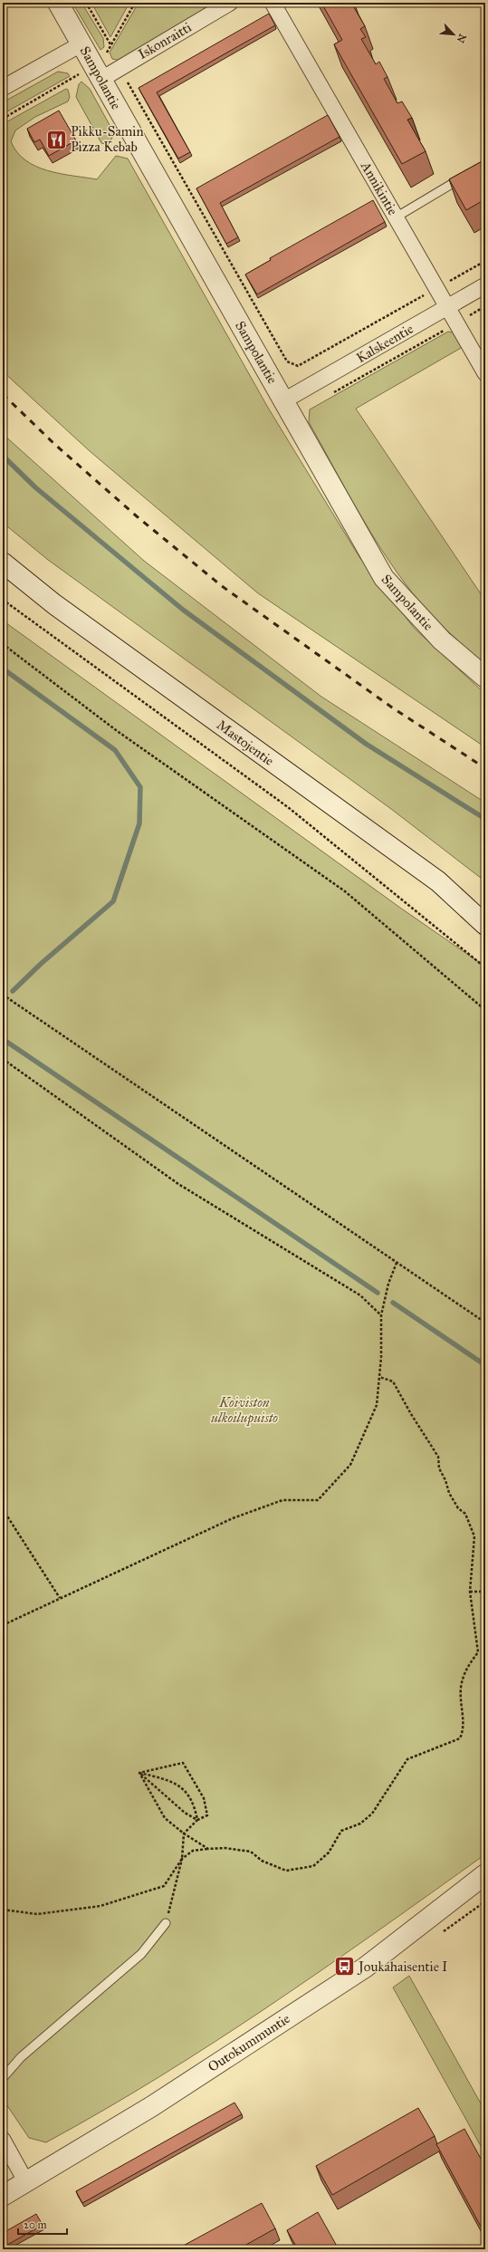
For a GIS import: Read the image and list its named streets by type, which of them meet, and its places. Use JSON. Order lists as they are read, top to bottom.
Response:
{
  "streets": {
    "street": [
      "Iskonraitti",
      "Sampolantie",
      "Annikintie",
      "Kalskeentie",
      "Mastojentie",
      "Outokummuntie"
    ]
  },
  "crossings": [
    ["Iskonraitti", "Sampolantie"],
    ["Sampolantie", "Kalskeentie"],
    ["Annikintie", "Kalskeentie"]
  ],
  "parks": ["Koiviston ulkoilupuisto"],
  "places": {
    "restaurant": ["Pikku-Samin Pizza Kebab"],
    "bus stop": ["Joukahaisentie I"]
  },
  "scale_bar": "20 m",
  "north": "bottom right"
}
